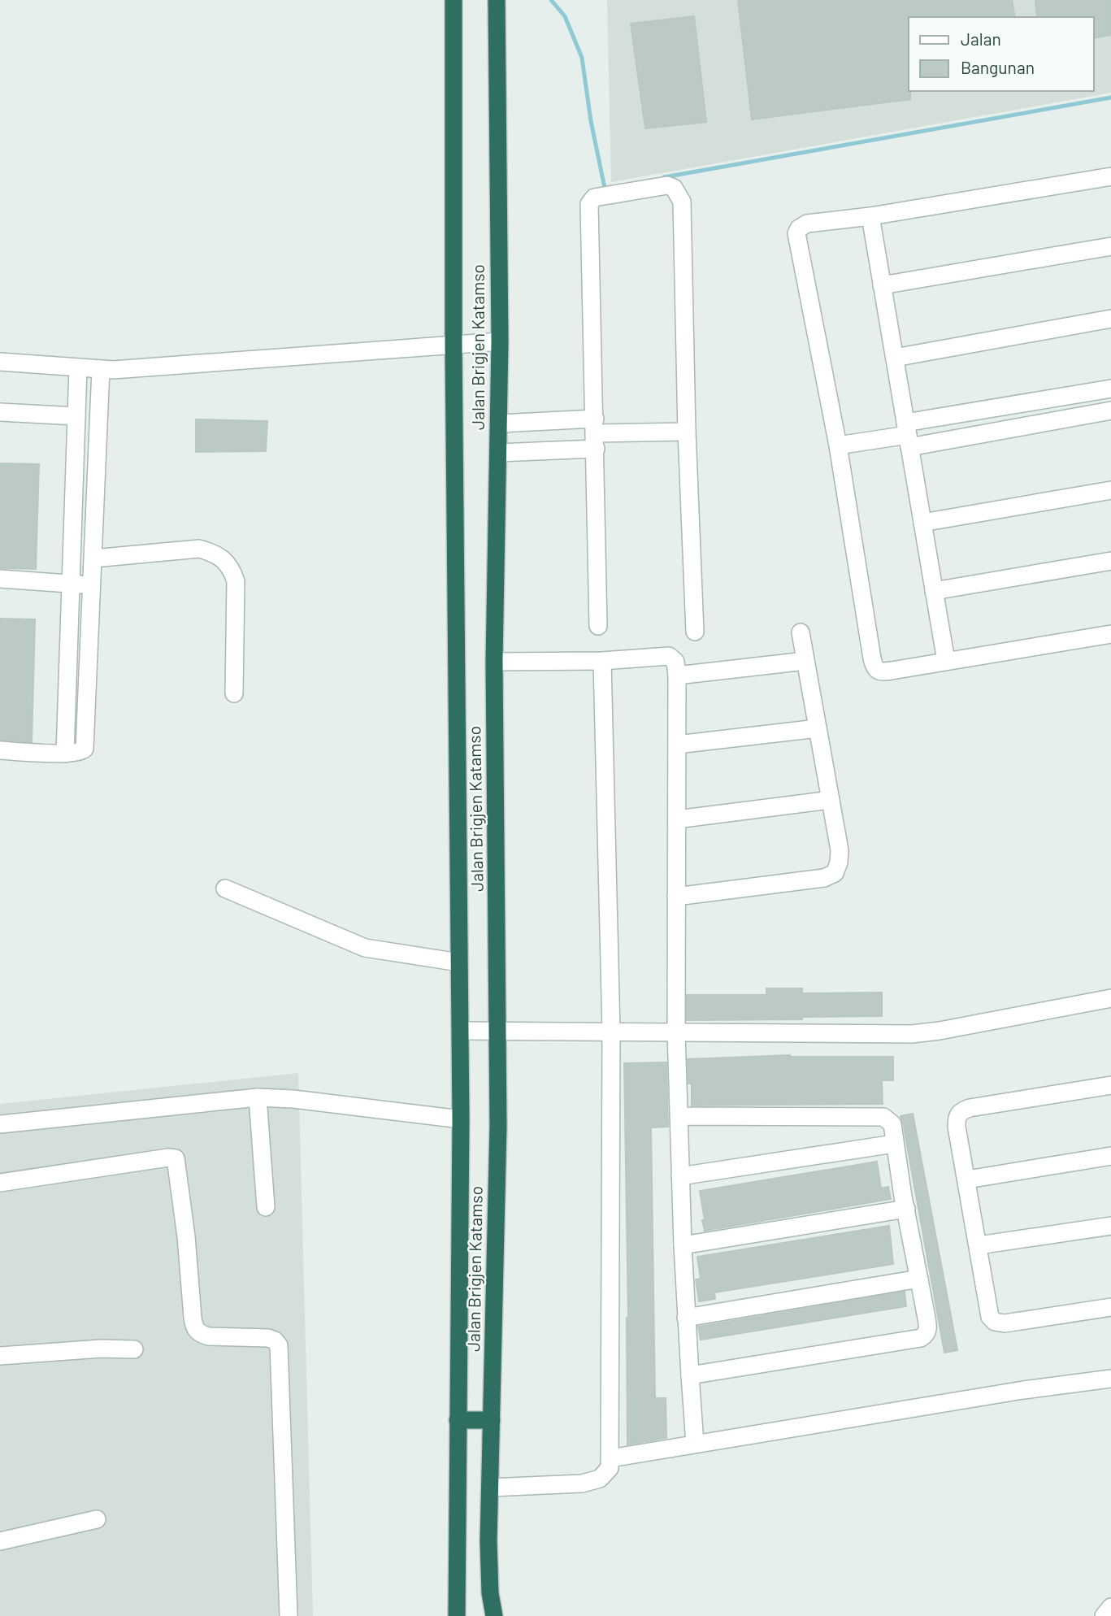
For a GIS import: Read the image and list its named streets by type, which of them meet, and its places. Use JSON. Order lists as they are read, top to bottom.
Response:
{
  "streets": {
    "highway": ["Jalan Brigjen Katamso"]
  },
  "legend": ["Jalan", "Bangunan"]
}
